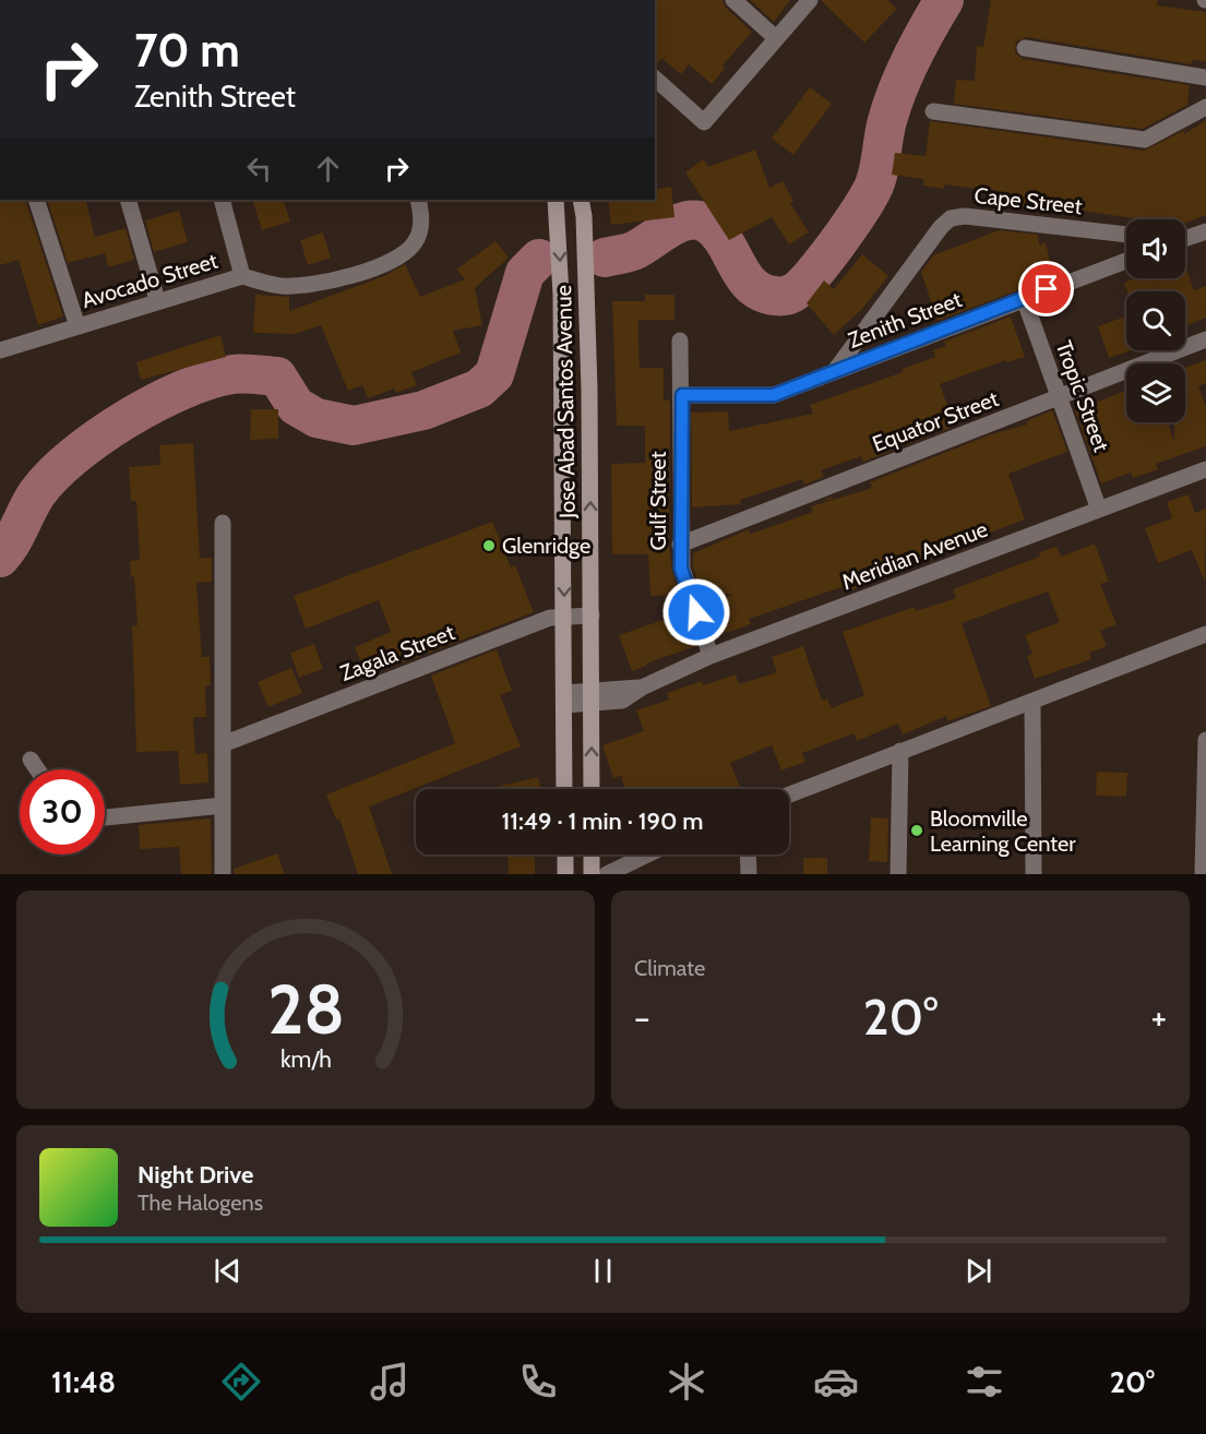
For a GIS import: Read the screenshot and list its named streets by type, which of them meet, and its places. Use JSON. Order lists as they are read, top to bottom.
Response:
{
  "streets": {
    "main road": ["Jose Abad Santos Avenue"],
    "street": [
      "Cape Street",
      "Avocado Street",
      "Zenith Street",
      "Tropic Street",
      "Equator Street",
      "Gulf Street",
      "Meridian Avenue",
      "Zagala Street"
    ]
  },
  "crossings": [
    ["Cape Street", "Zenith Street"],
    ["Zenith Street", "Tropic Street"],
    ["Zenith Street", "Gulf Street"],
    ["Tropic Street", "Equator Street"],
    ["Tropic Street", "Meridian Avenue"],
    ["Jose Abad Santos Avenue", "Meridian Avenue"],
    ["Jose Abad Santos Avenue", "Zagala Street"],
    ["Equator Street", "Gulf Street"],
    ["Gulf Street", "Meridian Avenue"]
  ],
  "places": ["Glenridge", "Bloomville Learning Center"],
  "page": {
    "turn": ["70 m", "Zenith Street"],
    "limit": "30",
    "trip": "11:49 · 1 min · 190 m",
    "tile": "Climate",
    "heat": ["−", "20°", "+"],
    "song": ["Night Drive", "The Halogens"],
    "tabs": ["11:48", "20°"],
    "gauge": ["28", "km/h"]
  }
}
